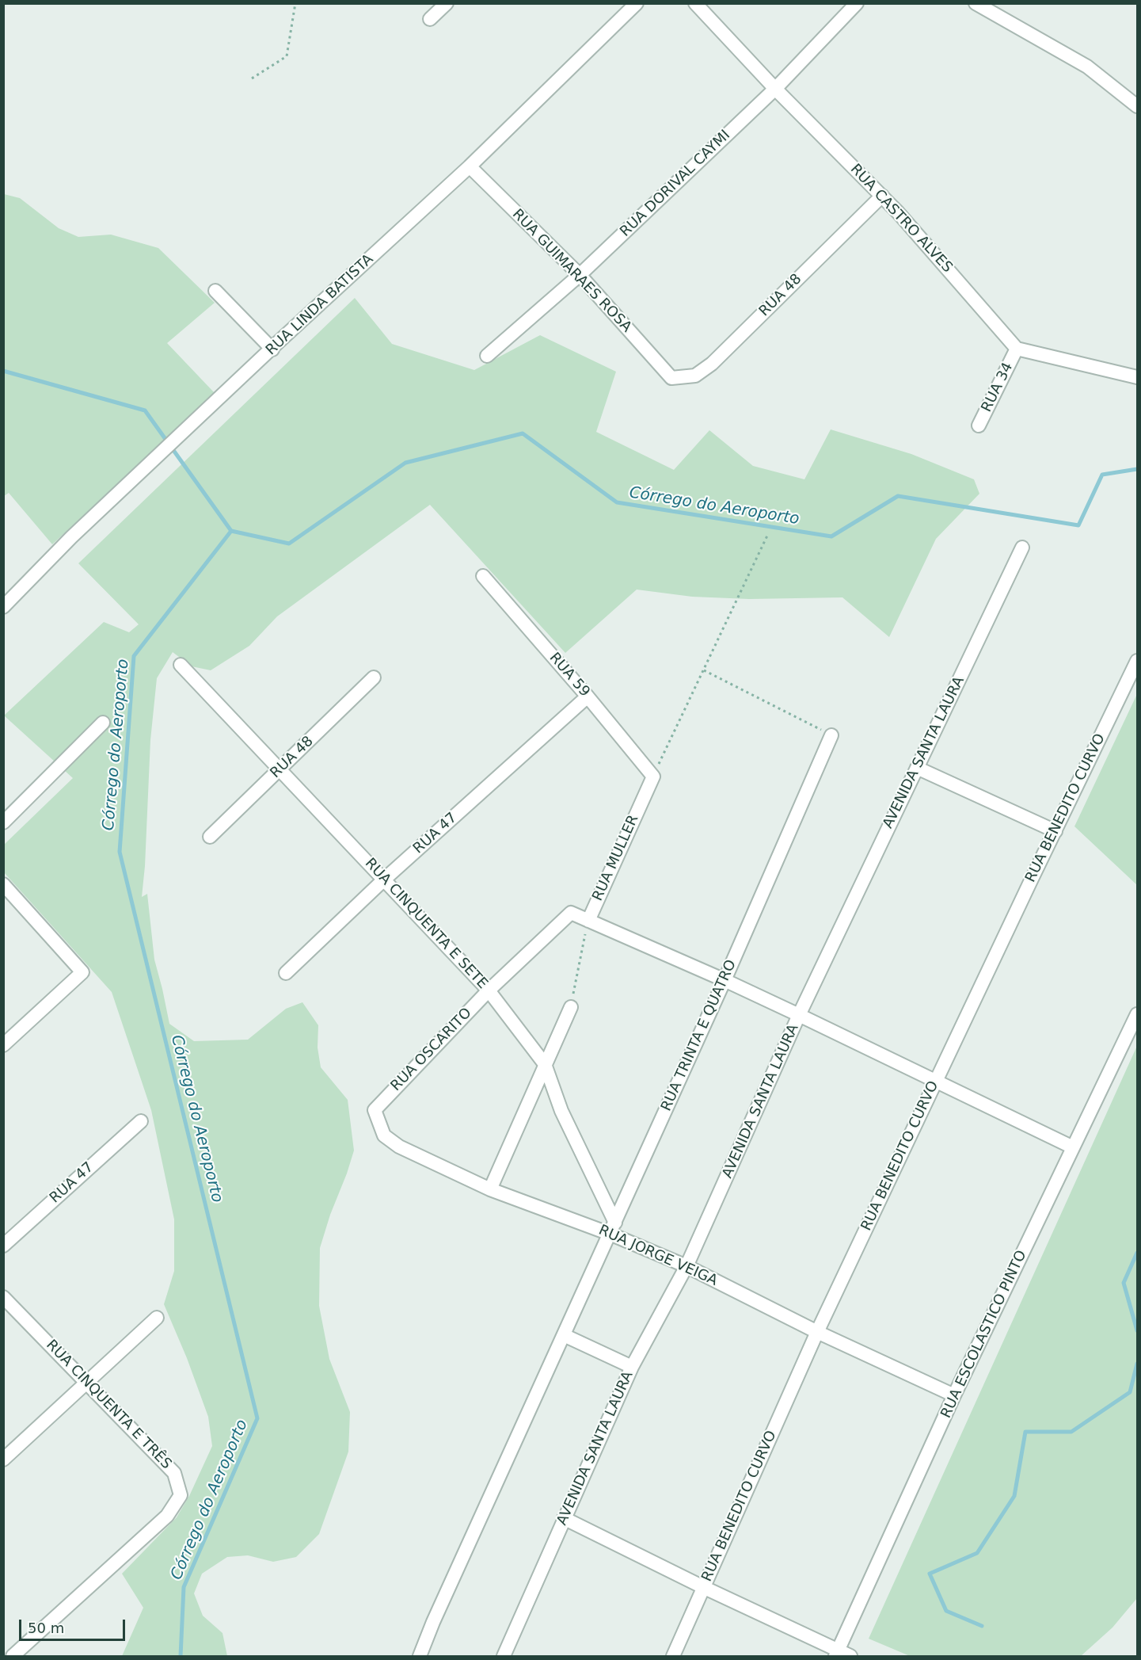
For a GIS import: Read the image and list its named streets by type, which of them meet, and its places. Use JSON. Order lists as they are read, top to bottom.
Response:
{
  "streets": {
    "street": [
      "RUA DORIVAL CAYMI",
      "RUA CASTRO ALVES",
      "RUA GUIMARAES ROSA",
      "RUA 48",
      "RUA LINDA BATISTA",
      "RUA 34",
      "RUA 59",
      "AVENIDA SANTA LAURA",
      "RUA BENEDITO CURVO",
      "RUA 47",
      "RUA MULLER",
      "RUA CINQUENTA E SETE",
      "RUA TRINTA E QUATRO",
      "RUA OSCARITO",
      "RUA JORGE VEIGA",
      "RUA ESCOLASTICO PINTO",
      "RUA CINQUENTA E TRÊS"
    ]
  },
  "crossings": [
    ["RUA DORIVAL CAYMI", "RUA CASTRO ALVES"],
    ["RUA DORIVAL CAYMI", "RUA GUIMARAES ROSA"],
    ["RUA CASTRO ALVES", "RUA 48"],
    ["RUA CASTRO ALVES", "RUA 34"],
    ["RUA GUIMARAES ROSA", "RUA 48"],
    ["RUA GUIMARAES ROSA", "RUA LINDA BATISTA"],
    ["RUA 48", "RUA CINQUENTA E SETE"],
    ["RUA 59", "RUA 47"],
    ["RUA 59", "RUA MULLER"],
    ["AVENIDA SANTA LAURA", "RUA JORGE VEIGA"],
    ["RUA BENEDITO CURVO", "RUA JORGE VEIGA"],
    ["RUA 47", "RUA CINQUENTA E SETE"],
    ["RUA MULLER", "RUA OSCARITO"],
    ["RUA CINQUENTA E SETE", "RUA TRINTA E QUATRO"],
    ["RUA CINQUENTA E SETE", "RUA OSCARITO"],
    ["RUA CINQUENTA E SETE", "RUA JORGE VEIGA"],
    ["RUA TRINTA E QUATRO", "RUA JORGE VEIGA"],
    ["RUA OSCARITO", "RUA JORGE VEIGA"],
    ["RUA JORGE VEIGA", "RUA ESCOLASTICO PINTO"]
  ],
  "water": ["Córrego do Aeroporto"],
  "scale_bar": "50 m"
}
